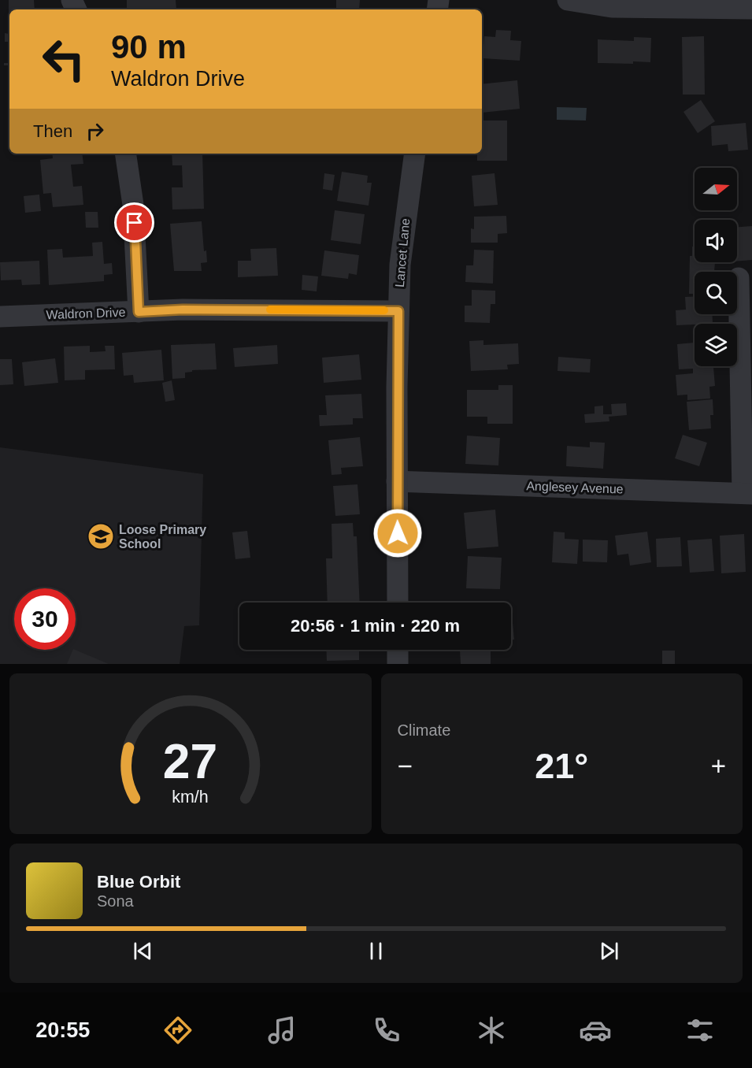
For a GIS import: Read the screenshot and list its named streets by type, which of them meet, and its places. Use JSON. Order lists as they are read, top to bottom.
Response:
{
  "streets": {
    "street": ["Lancet Lane", "Waldron Drive", "Anglesey Avenue"]
  },
  "crossings": [
    ["Lancet Lane", "Waldron Drive"],
    ["Lancet Lane", "Anglesey Avenue"]
  ],
  "places": {
    "school or university": ["Loose Primary School"]
  },
  "north": "right",
  "page": {
    "turn": ["90 m", "Waldron Drive"],
    "then": "Then",
    "limit": "30",
    "trip": "20:56 · 1 min · 220 m",
    "tile": "Climate",
    "heat": ["−", "21°", "+"],
    "song": ["Blue Orbit", "Sona"],
    "tabs": "20:55",
    "gauge": ["27", "km/h"]
  }
}
